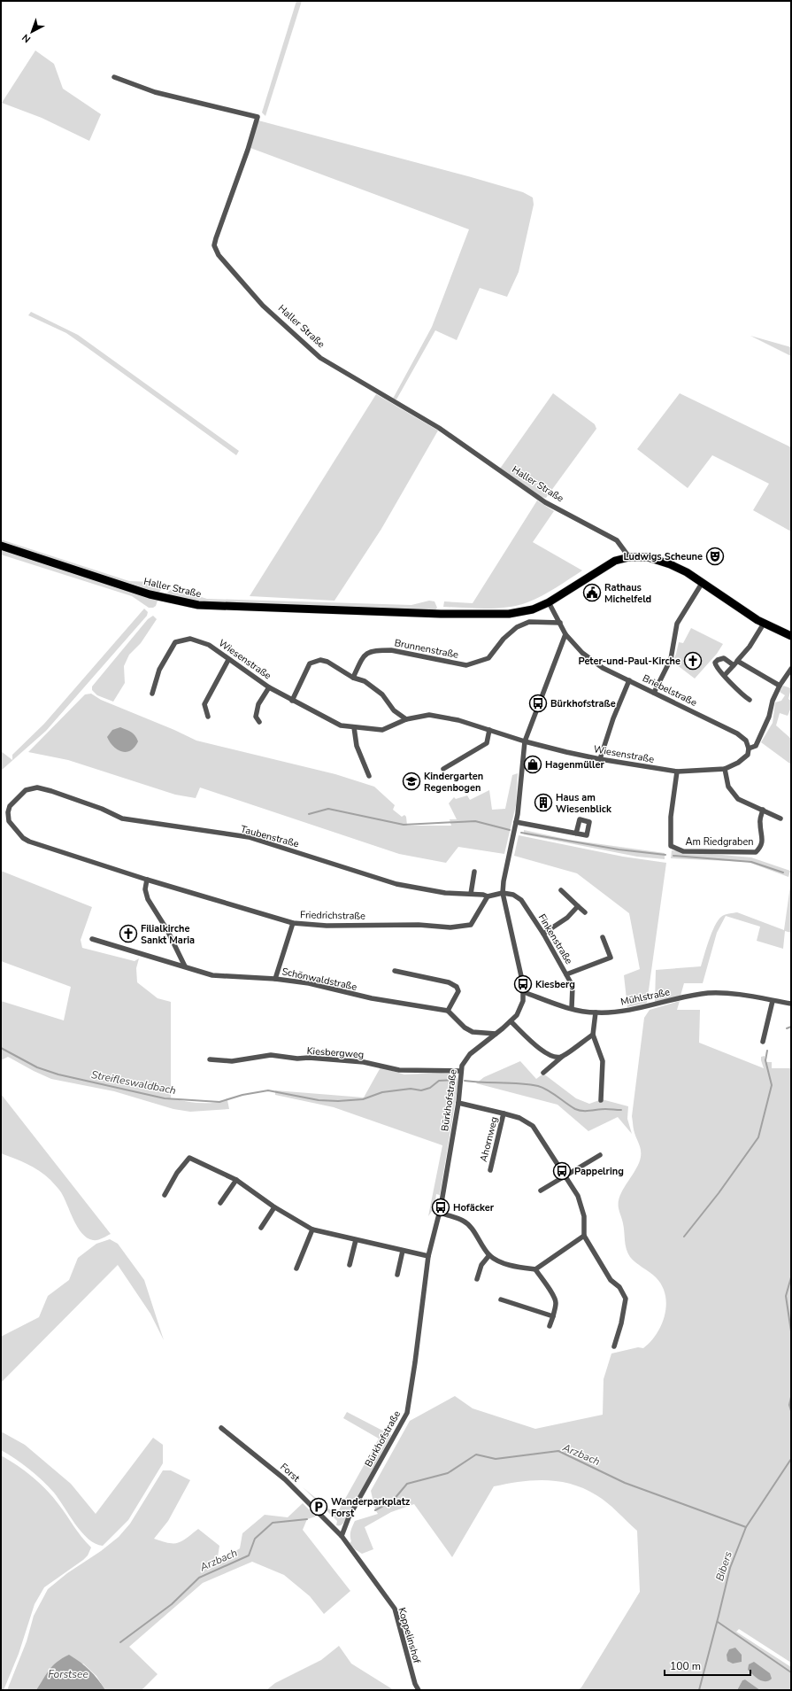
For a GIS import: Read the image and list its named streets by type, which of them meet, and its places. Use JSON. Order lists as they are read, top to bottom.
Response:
{
  "streets": {
    "main road": ["Haller Straße"],
    "street": [
      "Brunnenstraße",
      "Wiesenstraße",
      "Briebelstraße",
      "Taubenstraße",
      "Am Riedgraben",
      "Friedrichstraße",
      "Finkenstraße",
      "Schönwaldstraße",
      "Mühlstraße",
      "Kiesbergweg",
      "Bürkhofstraße",
      "Ahornweg",
      "Forst",
      "Koppelinshof"
    ]
  },
  "crossings": [
    ["Wiesenstraße", "Briebelstraße"],
    ["Wiesenstraße", "Am Riedgraben"],
    ["Wiesenstraße", "Bürkhofstraße"],
    ["Briebelstraße", "Bürkhofstraße"],
    ["Taubenstraße", "Friedrichstraße"],
    ["Taubenstraße", "Finkenstraße"],
    ["Taubenstraße", "Bürkhofstraße"],
    ["Finkenstraße", "Mühlstraße"],
    ["Finkenstraße", "Bürkhofstraße"],
    ["Mühlstraße", "Bürkhofstraße"],
    ["Kiesbergweg", "Bürkhofstraße"],
    ["Bürkhofstraße", "Forst"],
    ["Bürkhofstraße", "Koppelinshof"],
    ["Forst", "Koppelinshof"]
  ],
  "water": [
    "Streifleswaldbach",
    "Arzbach",
    "Bibers",
    "Forstsee"
  ],
  "places": {
    "theatre": ["Ludwigs Scheune"],
    "public building": ["Rathaus Michelfeld"],
    "church": ["Peter-und-Paul-Kirche", "Filialkirche Sankt Maria"],
    "bus stop": [
      "Bürkhofstraße",
      "Kiesberg",
      "Pappelring",
      "Hofäcker"
    ],
    "shop": ["Hagenmüller"],
    "school or university": ["Kindergarten Regenbogen"],
    "building": ["Haus am Wiesenblick"],
    "parking": ["Wanderparkplatz Forst"]
  },
  "scale_bar": "100 m",
  "north": "bottom left"
}
